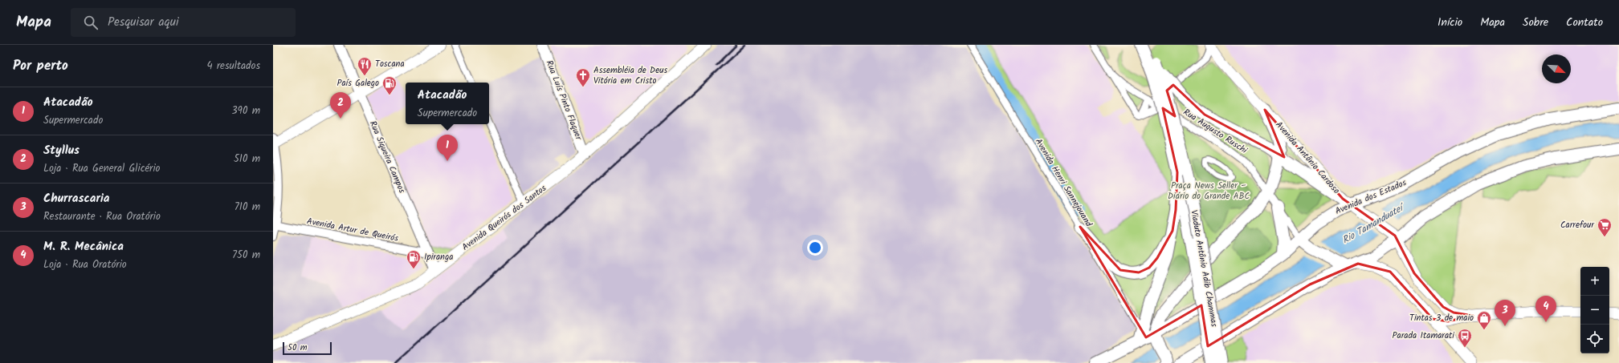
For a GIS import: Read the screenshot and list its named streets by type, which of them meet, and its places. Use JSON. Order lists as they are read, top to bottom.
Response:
{
  "streets": {
    "highway": ["Avenida dos Estados", "Viaduto Antônio Adib Chammas"],
    "main road": [
      "Rua Luís Pinto Flaquer",
      "Rua Siqueira Campos",
      "Avenida Antônio Cardoso",
      "Avenida Queirós dos Santos"
    ],
    "street": ["Rua Augusto Ruschi", "Avenida Henri Sannejouand", "Avenida Artur de Queirós"]
  },
  "crossings": [
    ["Rua Luís Pinto Flaquer", "Avenida Queirós dos Santos"],
    ["Rua Augusto Ruschi", "Avenida dos Estados"],
    ["Rua Siqueira Campos", "Avenida Queirós dos Santos"],
    ["Rua Siqueira Campos", "Avenida Artur de Queirós"],
    ["Avenida Antônio Cardoso", "Avenida dos Estados"],
    ["Avenida Henri Sannejouand", "Avenida dos Estados"]
  ],
  "water": ["Rio Tamanduateí"],
  "parks": ["Praça News Seller – Diário do Grande ABC"],
  "places": {
    "restaurant": ["Toscana"],
    "church": ["Assembléia de Deus Vitória em Cristo"],
    "fuel station": ["País Galego", "Ipiranga"],
    "supermarket": ["Carrefour"],
    "shop": ["Tintas 3 de maio"],
    "bus stop": ["Parada Itamarati"]
  },
  "scale_bar": "50 m",
  "north": "bottom right",
  "page": {
    "header": "Mapa",
    "search": "Pesquisar aqui",
    "nav": [
      "Início",
      "Mapa",
      "Sobre",
      "Contato"
    ],
    "heading": ["Por perto", "4 resultados"],
    "popup": ["Atacadão", "Supermercado"],
    "list": [
      {
        "mark": "1",
        "name": "Atacadão",
        "note": "Supermercado",
        "value": "390 m"
      },
      {
        "mark": "2",
        "name": "Styllus",
        "note": "Loja · Rua General Glicério",
        "value": "510 m"
      },
      {
        "mark": "3",
        "name": "Churrascaria",
        "note": "Restaurante · Rua Oratório",
        "value": "710 m"
      },
      {
        "mark": "4",
        "name": "M. R. Mecânica",
        "note": "Loja · Rua Oratório",
        "value": "750 m"
      }
    ],
    "pins": [
      "2",
      "1",
      "4",
      "3"
    ],
    "map_buttons": ["+", "−"],
    "scale": "50 m"
  }
}
